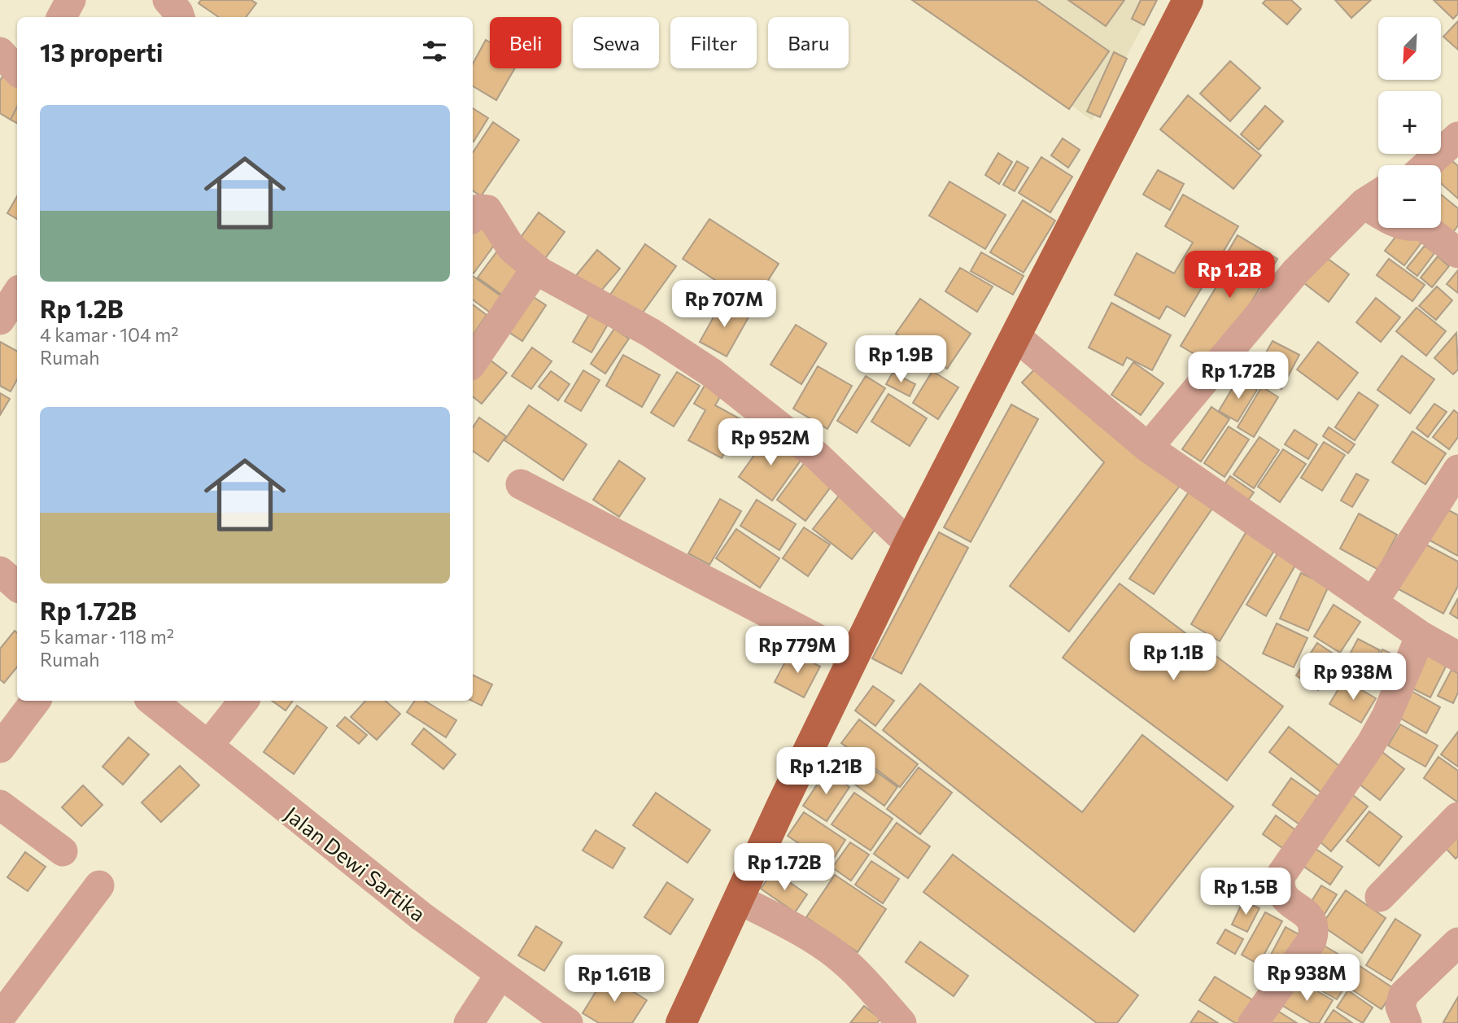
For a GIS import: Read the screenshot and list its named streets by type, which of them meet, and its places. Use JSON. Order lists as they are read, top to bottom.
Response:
{
  "streets": {
    "street": ["Jalan Dewi Sartika"]
  },
  "north": "bottom left",
  "page": {
    "map_buttons": ["+", "−"],
    "chip": [
      "Beli",
      "Sewa",
      "Filter",
      "Baru"
    ],
    "heading": "13 properti",
    "list": [
      {
        "name": "Rp 1.2B",
        "note": "4 kamar · 104 m² · Rumah"
      },
      {
        "name": "Rp 1.72B",
        "note": "5 kamar · 118 m² · Rumah"
      }
    ],
    "price": [
      "Rp 1.2B",
      "Rp 707M",
      "Rp 1.9B",
      "Rp 1.72B",
      "Rp 952M",
      "Rp 779M",
      "Rp 1.1B",
      "Rp 938M",
      "Rp 1.21B",
      "Rp 1.72B",
      "Rp 1.5B",
      "Rp 938M",
      "Rp 1.61B"
    ]
  }
}
